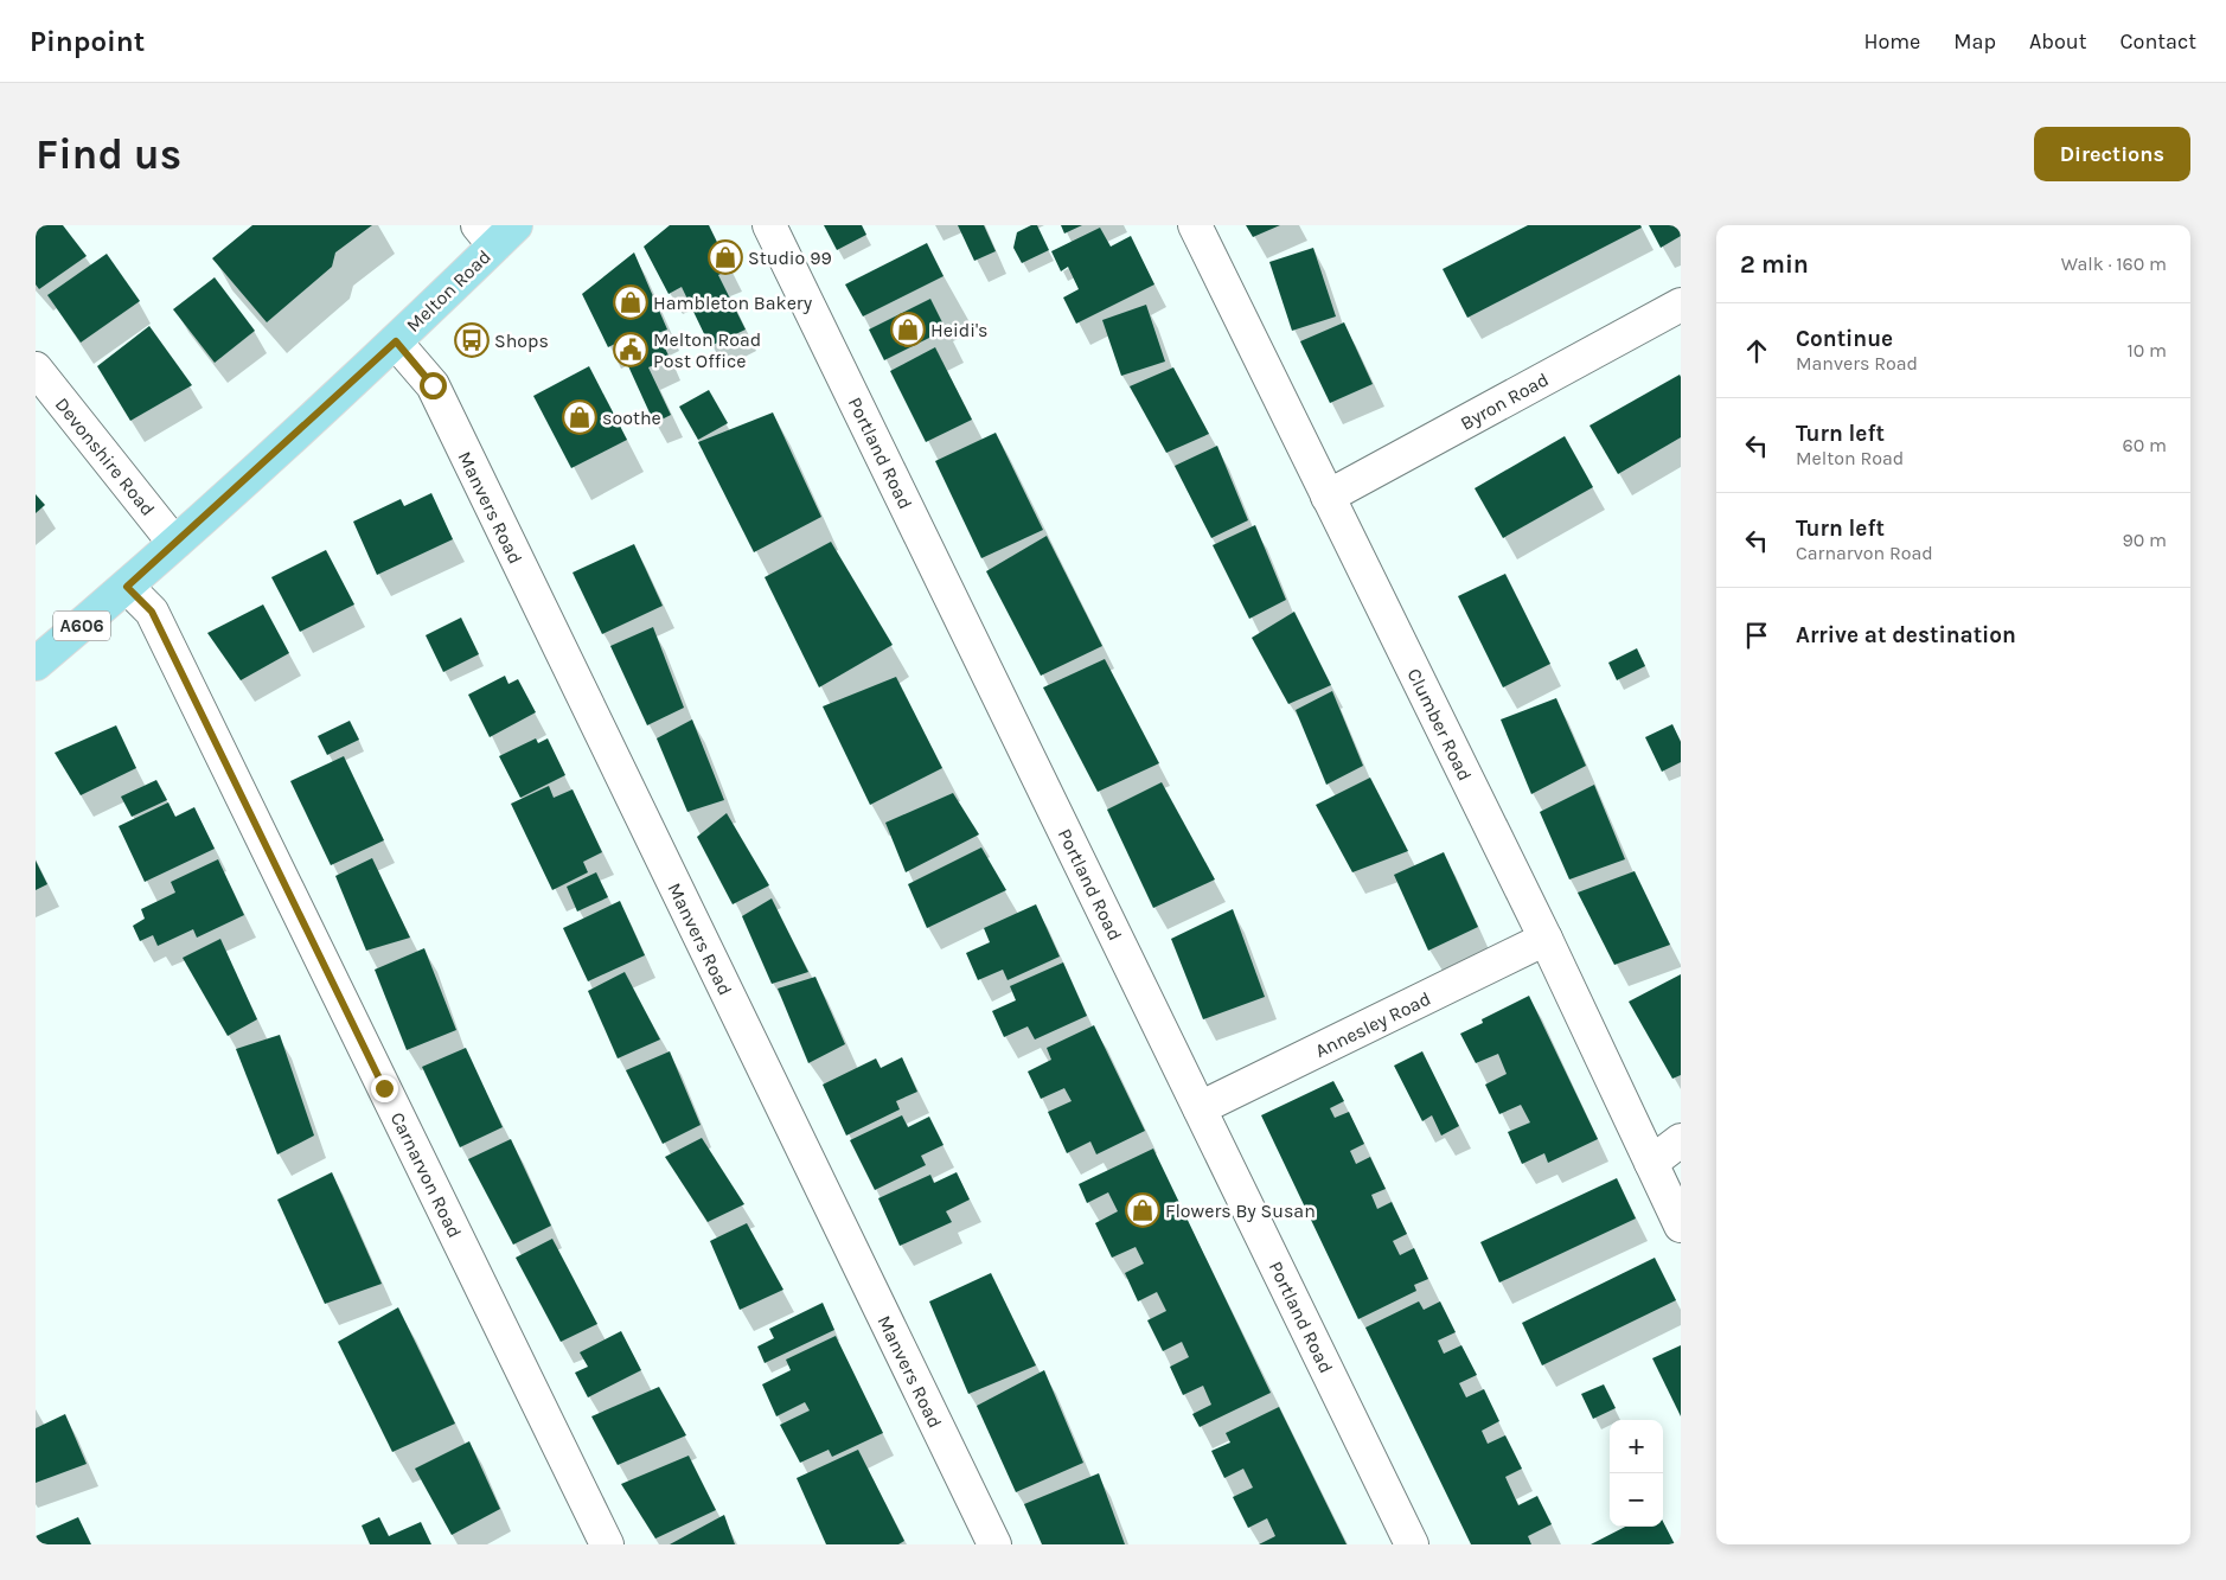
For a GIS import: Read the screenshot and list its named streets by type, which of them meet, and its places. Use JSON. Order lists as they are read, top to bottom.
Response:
{
  "streets": {
    "main road": ["Melton Road", "A606"],
    "street": [
      "Byron Road",
      "Portland Road",
      "Devonshire Road",
      "Manvers Road",
      "Clumber Road",
      "Annesley Road",
      "Carnarvon Road"
    ]
  },
  "crossings": [
    ["Melton Road", "Devonshire Road"],
    ["Melton Road", "Manvers Road"],
    ["Melton Road", "Carnarvon Road"],
    ["Byron Road", "Clumber Road"],
    ["Portland Road", "Annesley Road"],
    ["Clumber Road", "Annesley Road"]
  ],
  "places": {
    "shop": [
      "Studio 99",
      "Hambleton Bakery",
      "Heidi's",
      "soothe",
      "Flowers By Susan"
    ],
    "bus stop": ["Shops"],
    "public building": ["Melton Road Post Office"]
  },
  "page": {
    "header": "Pinpoint",
    "nav": [
      "Home",
      "Map",
      "About",
      "Contact"
    ],
    "buttons": "Directions",
    "title": "Find us",
    "heading": ["2 min", "Walk · 160 m"],
    "list": [
      ["Continue", "Manvers Road", "10 m"],
      ["Turn left", "Melton Road", "60 m"],
      ["Turn left", "Carnarvon Road", "90 m"],
      "Arrive at destination"
    ],
    "map_buttons": ["+", "−"]
  }
}
